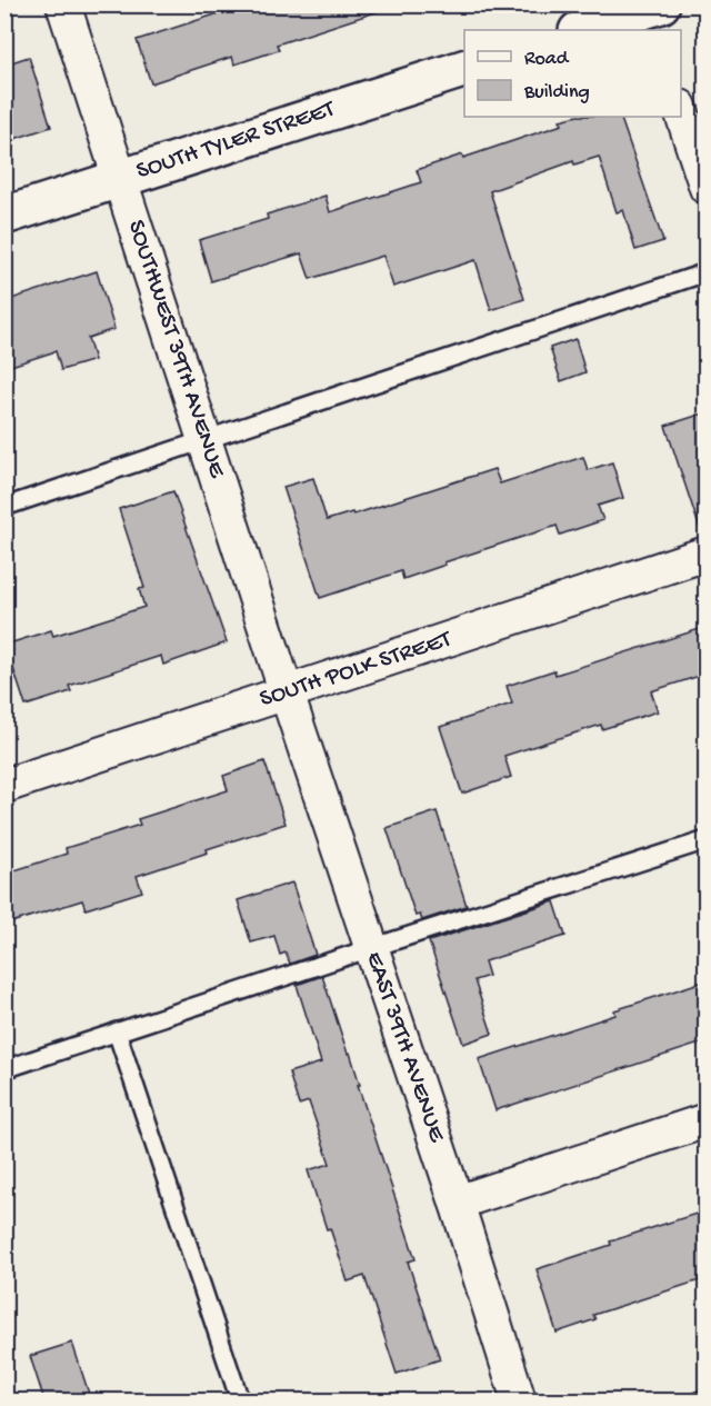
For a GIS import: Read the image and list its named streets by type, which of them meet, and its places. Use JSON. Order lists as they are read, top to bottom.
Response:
{
  "streets": {
    "main road": ["SOUTH TYLER STREET"],
    "street": ["SOUTHWEST 39TH AVENUE", "SOUTH POLK STREET", "EAST 39TH AVENUE"]
  },
  "crossings": [
    ["SOUTH TYLER STREET", "SOUTHWEST 39TH AVENUE"],
    ["SOUTHWEST 39TH AVENUE", "SOUTH POLK STREET"],
    ["SOUTHWEST 39TH AVENUE", "EAST 39TH AVENUE"],
    ["SOUTH POLK STREET", "EAST 39TH AVENUE"]
  ],
  "legend": ["Road", "Building"]
}
